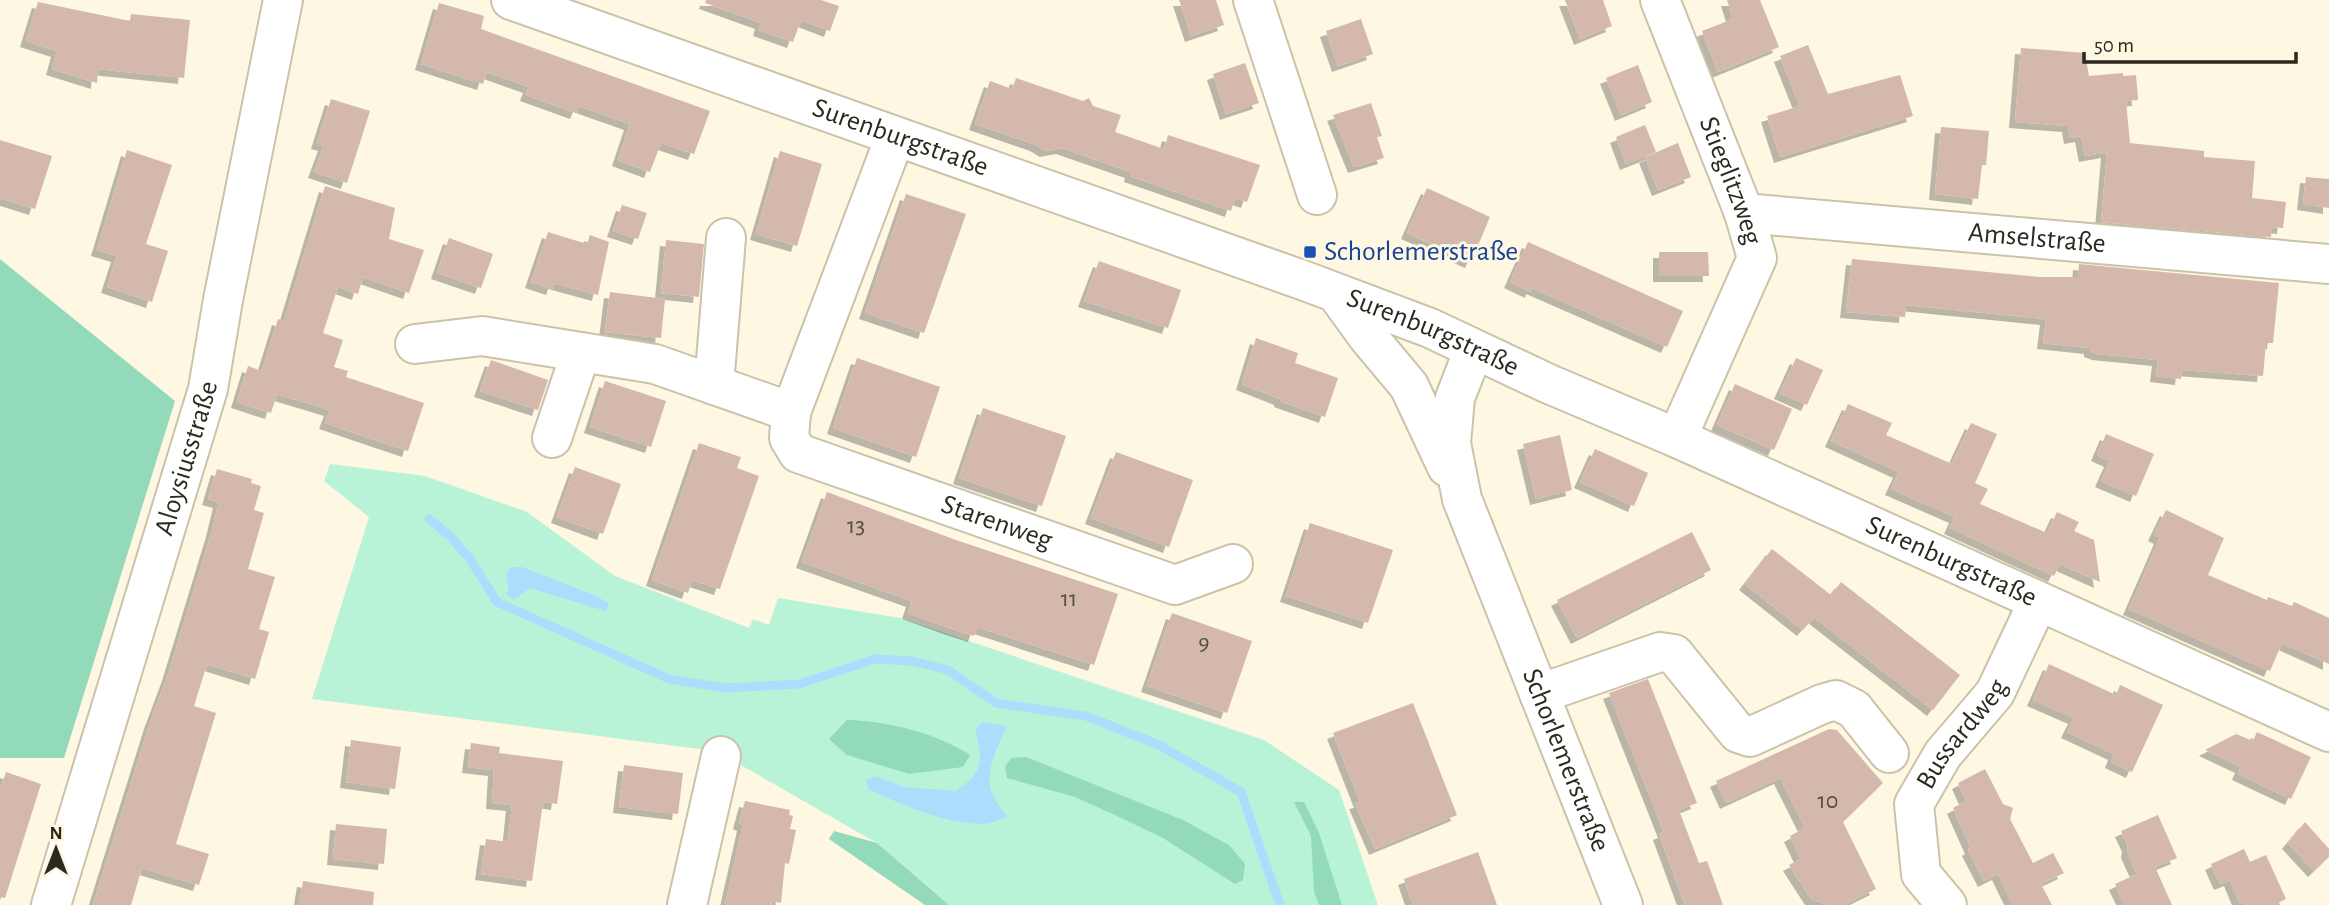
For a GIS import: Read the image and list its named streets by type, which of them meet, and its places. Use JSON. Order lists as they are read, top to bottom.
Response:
{
  "streets": {
    "street": [
      "Surenburgstraße",
      "Stieglitzweg",
      "Amselstraße",
      "Aloysiusstraße",
      "Starenweg",
      "Bussardweg",
      "Schorlemerstraße"
    ]
  },
  "crossings": [
    ["Surenburgstraße", "Stieglitzweg"],
    ["Surenburgstraße", "Starenweg"],
    ["Surenburgstraße", "Bussardweg"],
    ["Surenburgstraße", "Schorlemerstraße"],
    ["Stieglitzweg", "Amselstraße"]
  ],
  "places": {
    "transit": ["Schorlemerstraße"]
  },
  "house_numbers": [
    "13",
    "11",
    "9",
    "10"
  ],
  "scale_bar": "50 m",
  "north": "top"
}
